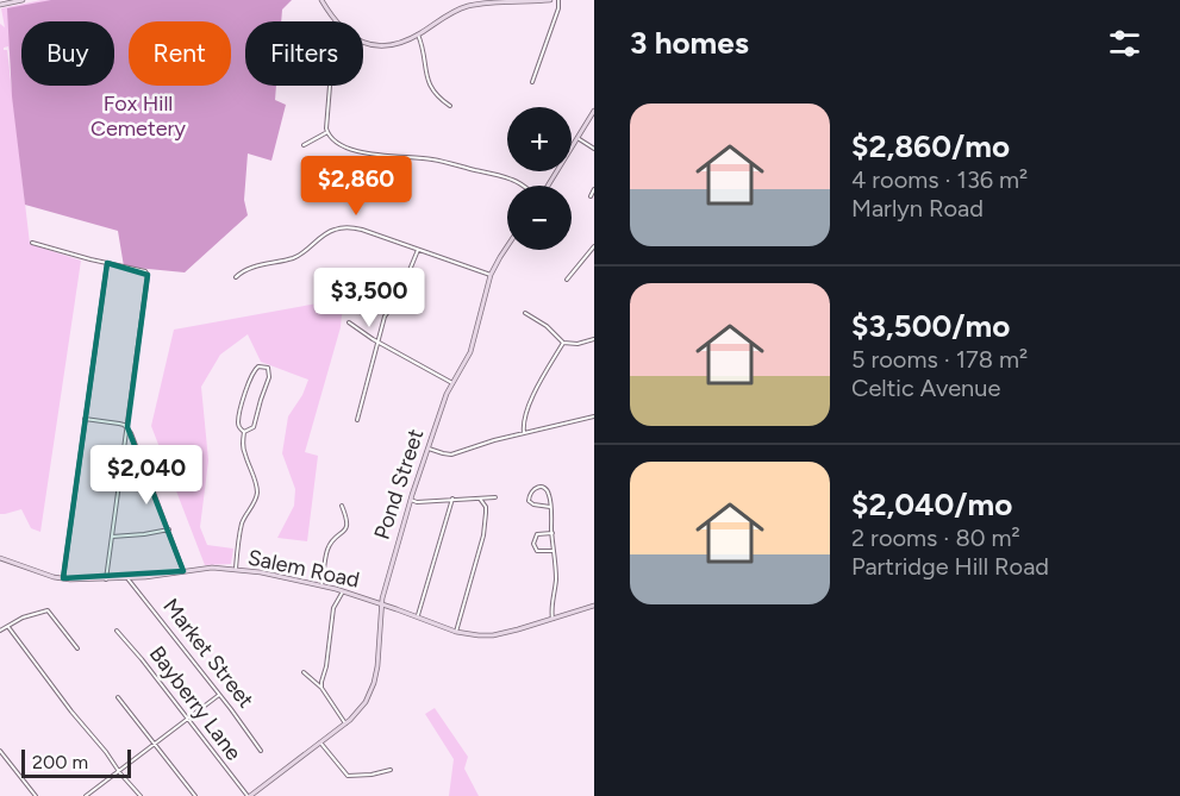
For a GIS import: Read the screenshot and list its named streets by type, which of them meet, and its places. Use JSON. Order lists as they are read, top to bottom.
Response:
{
  "streets": {
    "main road": ["Pond Street", "Salem Road"],
    "street": ["Market Street", "Bayberry Lane"]
  },
  "crossings": [
    ["Pond Street", "Salem Road"],
    ["Pond Street", "Bayberry Lane"],
    ["Salem Road", "Market Street"]
  ],
  "parks": ["Fox Hill Cemetery"],
  "scale_bar": "200 m",
  "page": {
    "heading": "3 homes",
    "chip": ["Buy", "Rent", "Filters"],
    "list": [
      {
        "name": "$2,860/mo",
        "note": "4 rooms · 136 m² · Marlyn Road"
      },
      {
        "name": "$3,500/mo",
        "note": "5 rooms · 178 m² · Celtic Avenue"
      },
      {
        "name": "$2,040/mo",
        "note": "2 rooms · 80 m² · Partridge Hill Road"
      }
    ],
    "map_buttons": ["+", "−"],
    "price": ["$2,860", "$3,500", "$2,040"],
    "scale": "200 m"
  }
}
